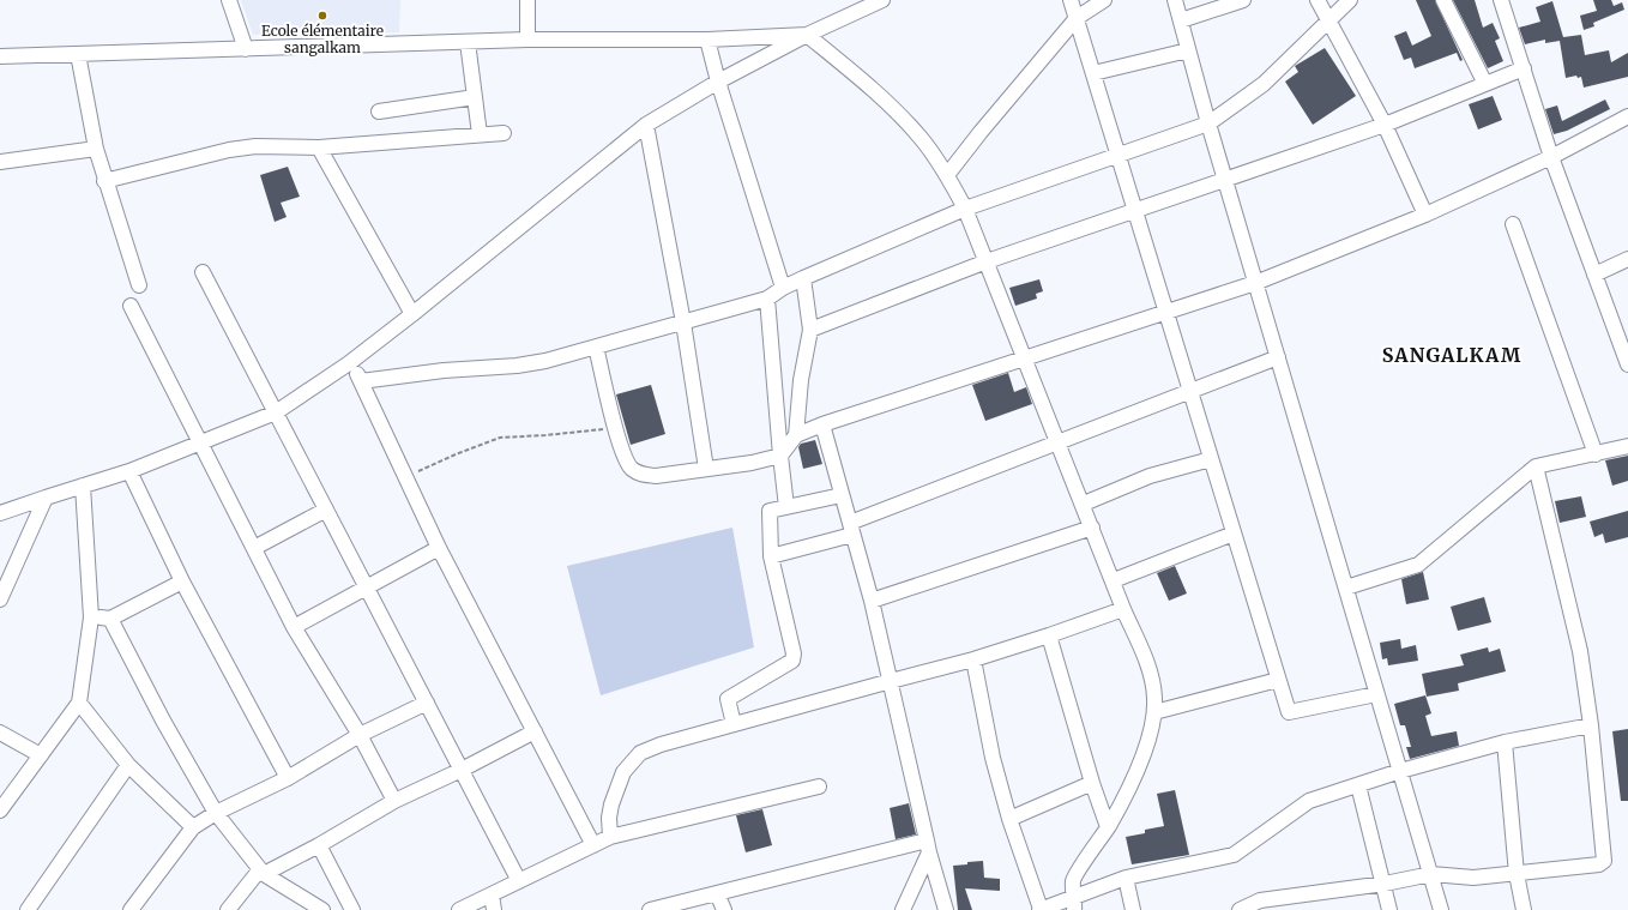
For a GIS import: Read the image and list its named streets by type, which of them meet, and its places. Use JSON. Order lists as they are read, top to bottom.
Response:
{
  "districts": ["SANGALKAM"],
  "places": ["Ecole élémentaire sangalkam"]
}
